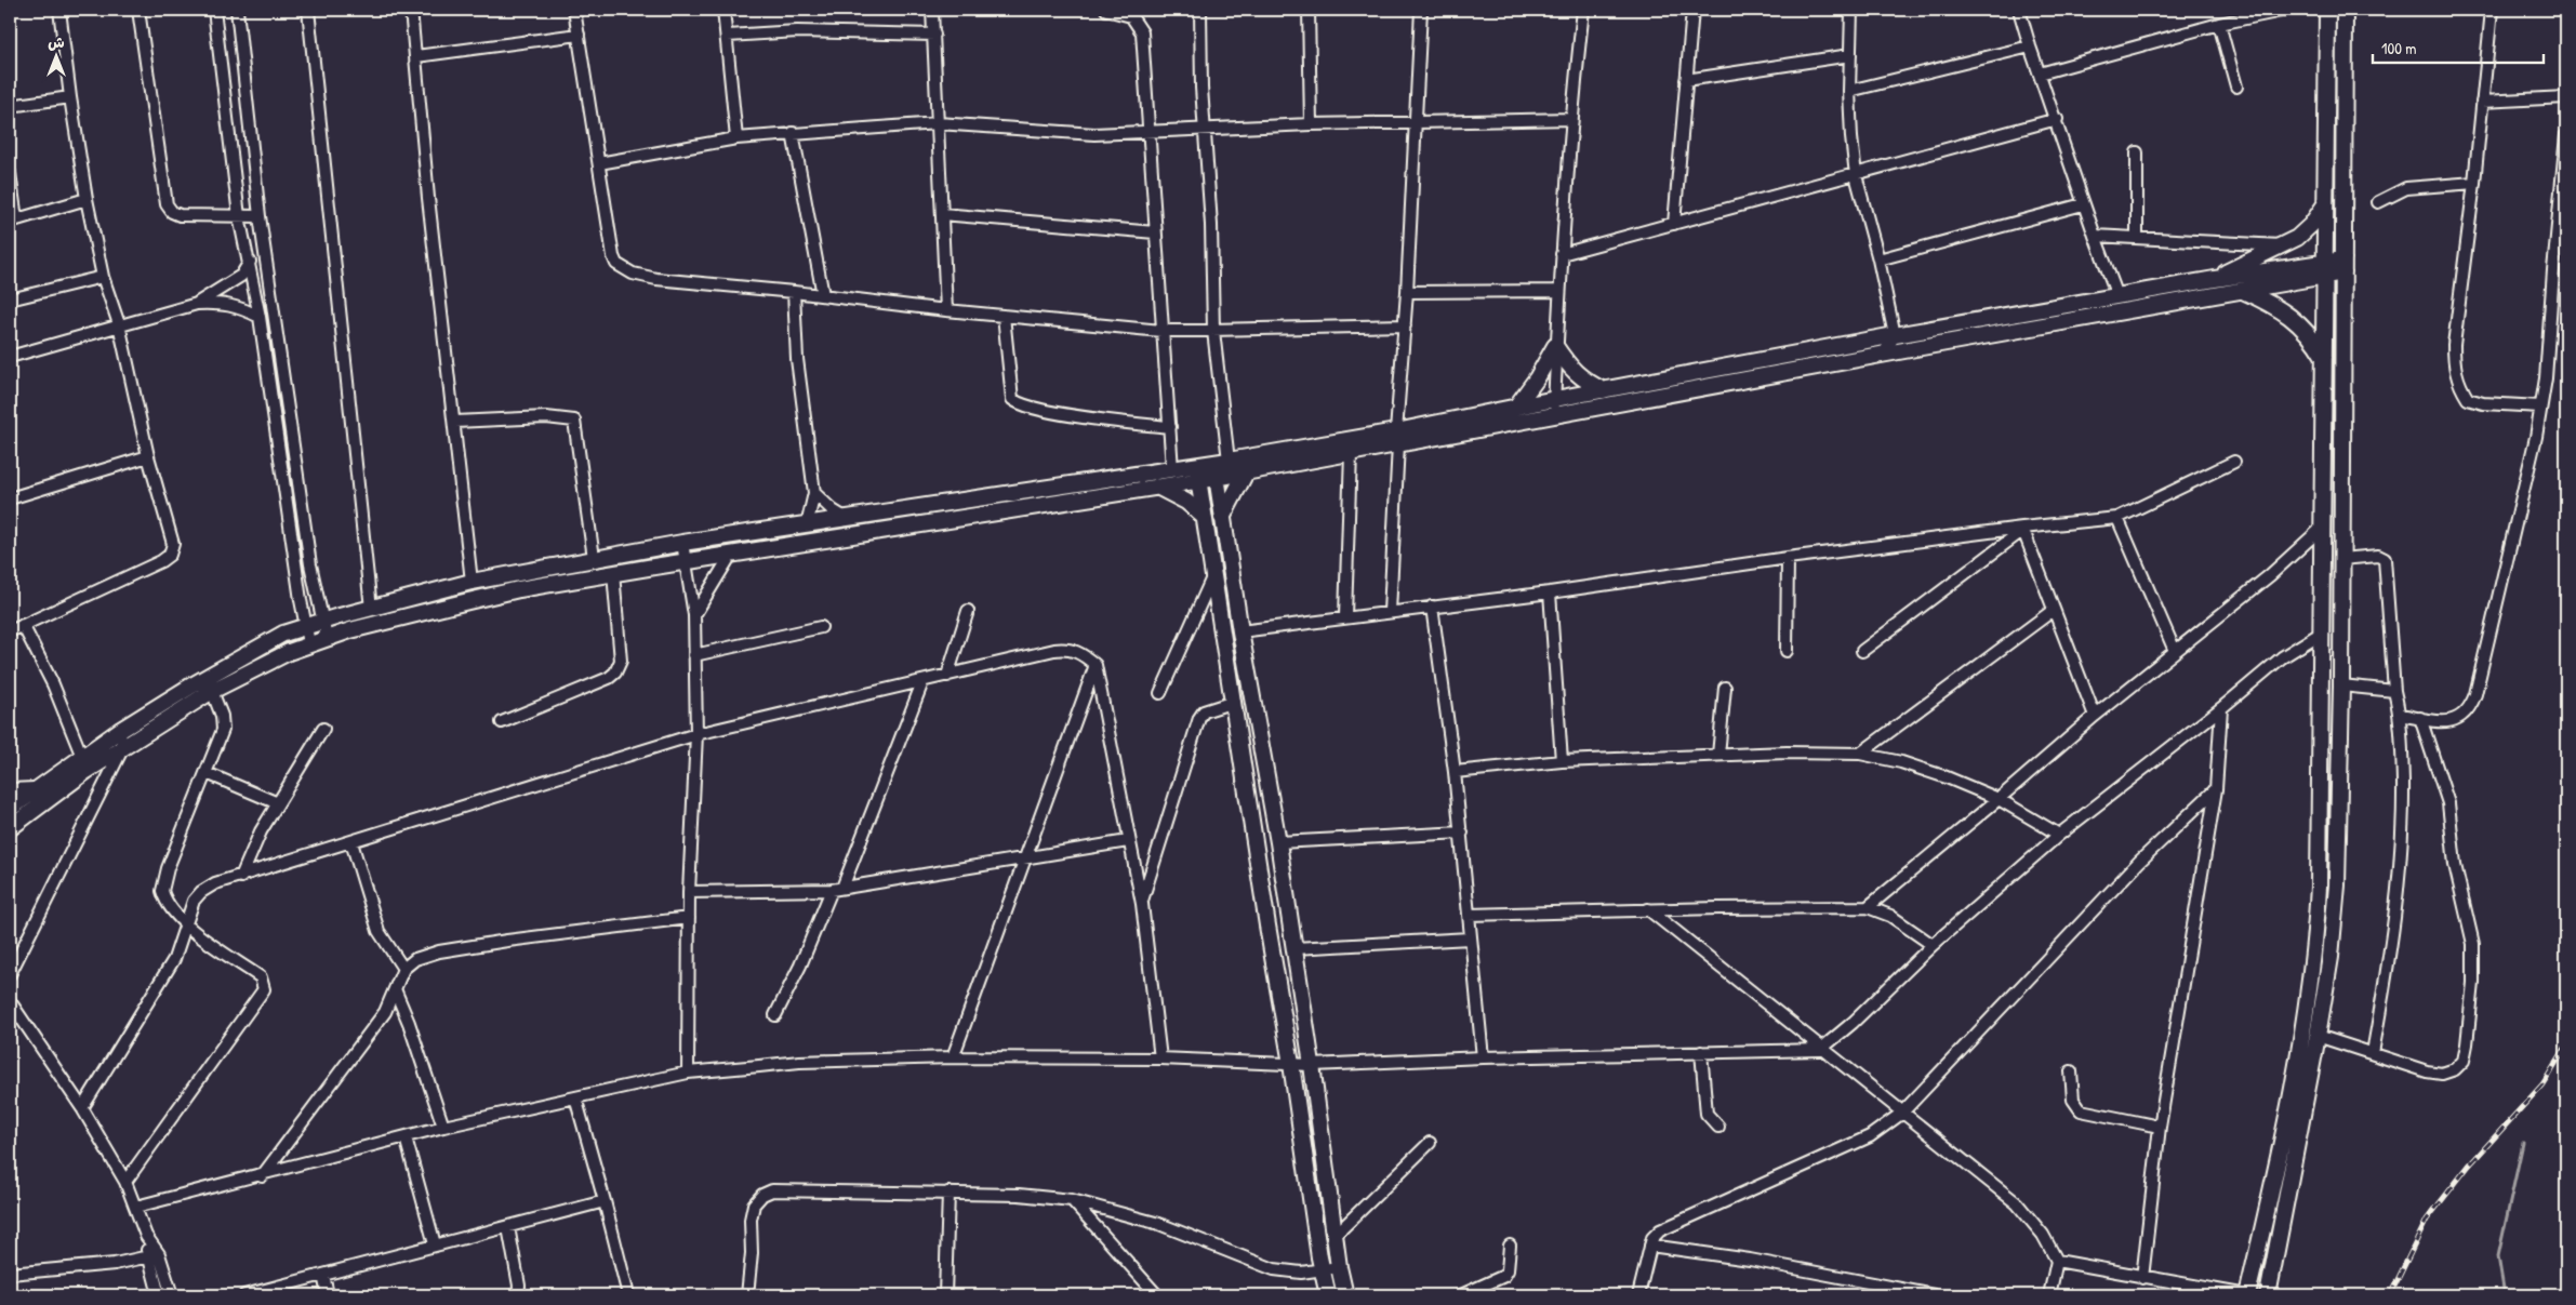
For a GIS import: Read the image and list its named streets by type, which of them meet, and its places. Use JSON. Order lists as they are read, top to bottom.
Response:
{
  "scale_bar": "100 m",
  "north": "top"
}
